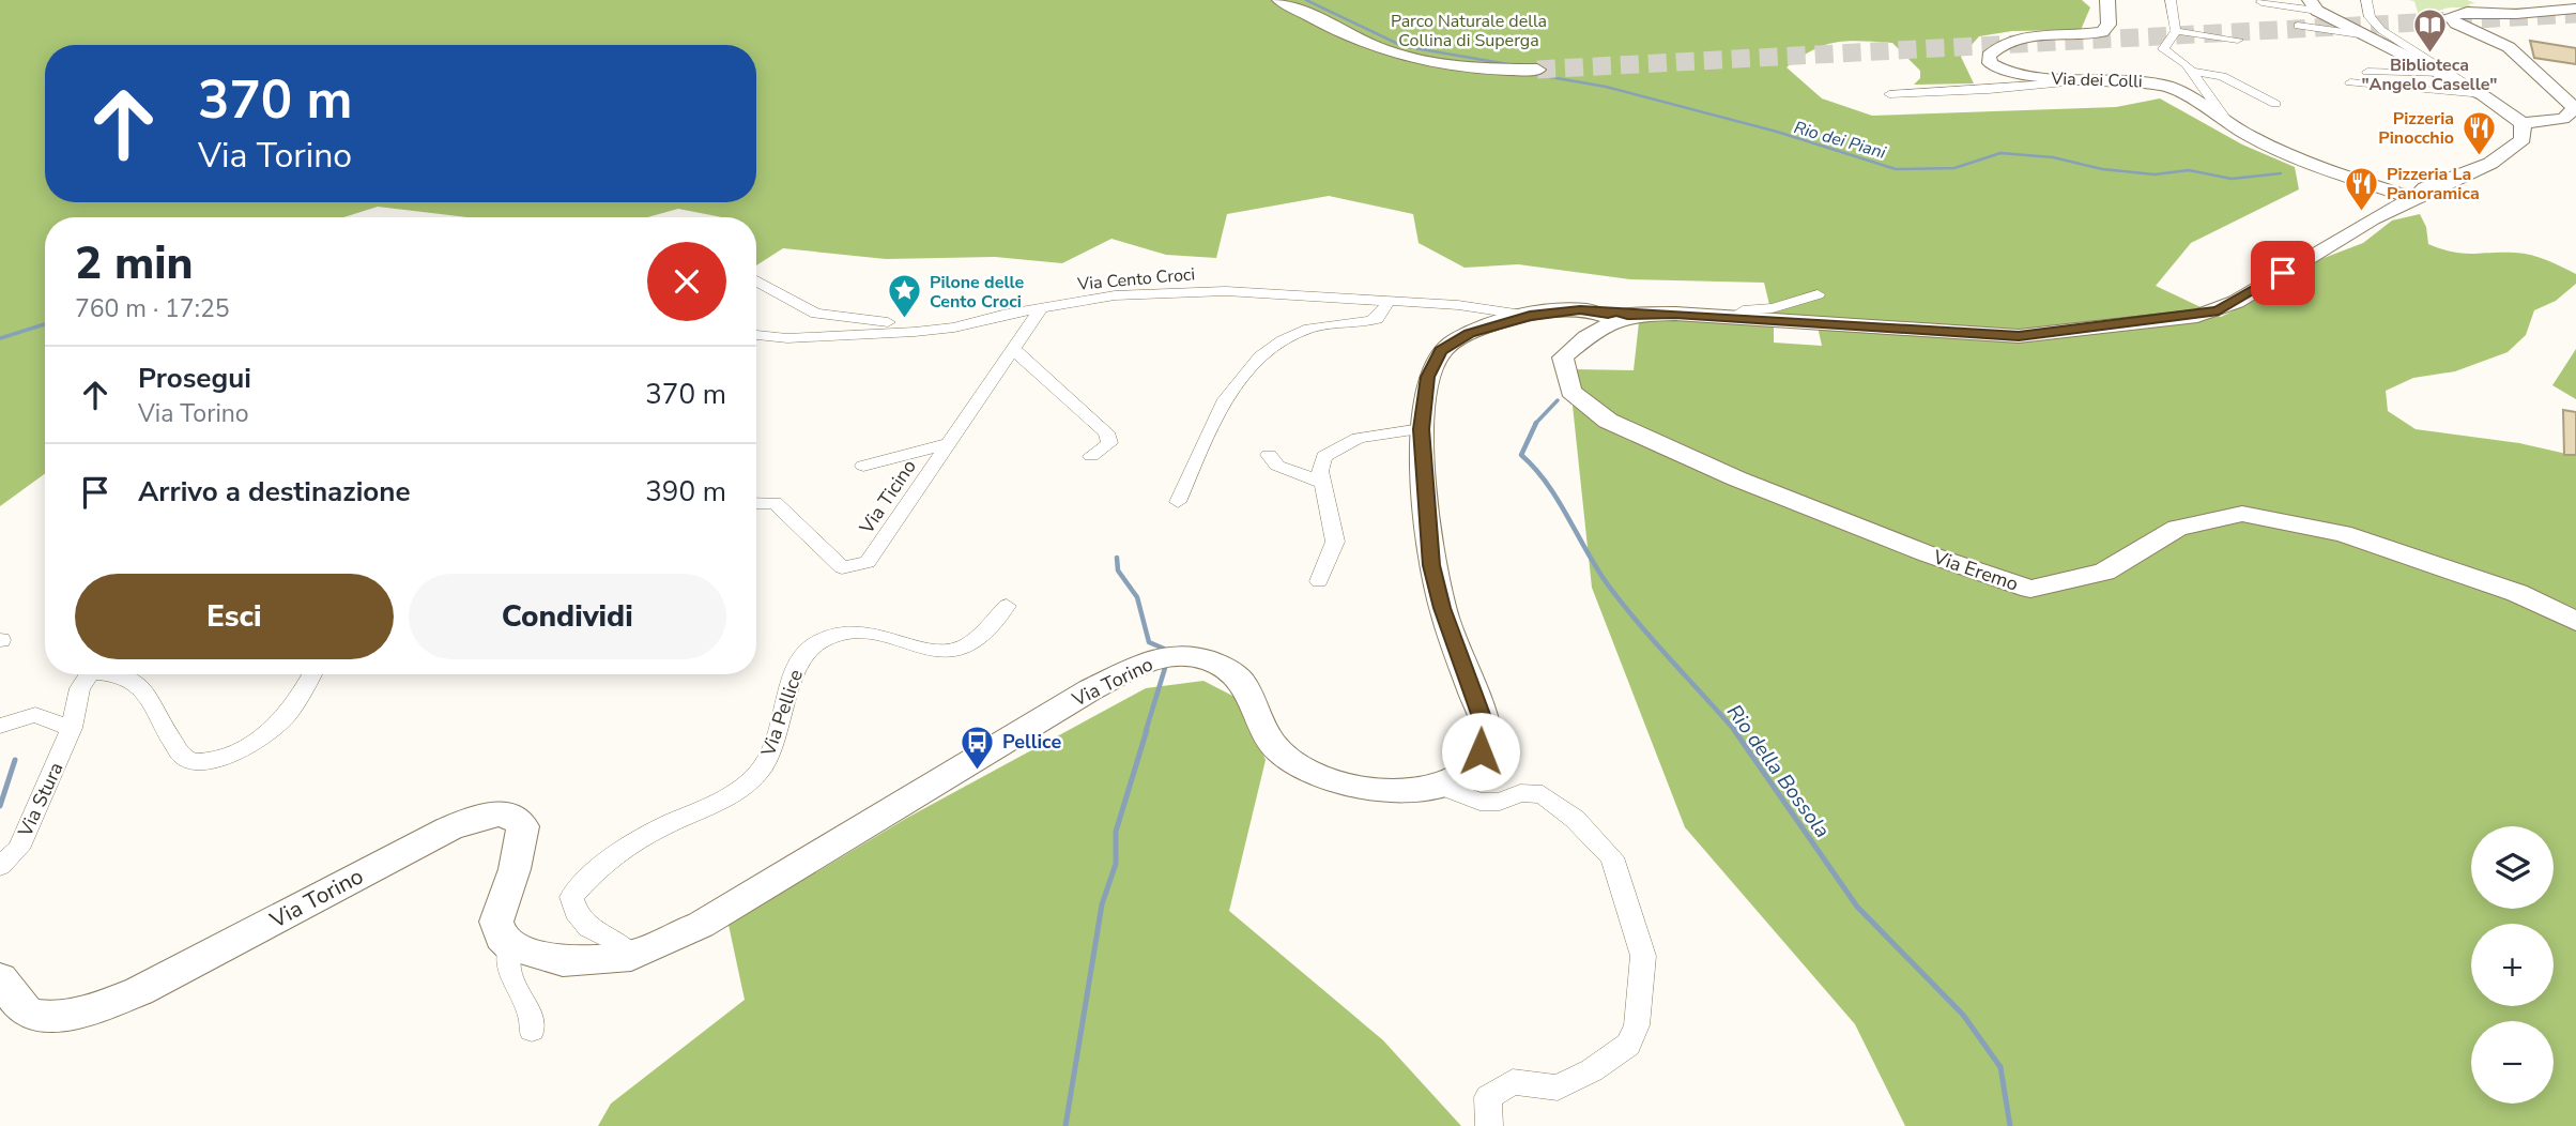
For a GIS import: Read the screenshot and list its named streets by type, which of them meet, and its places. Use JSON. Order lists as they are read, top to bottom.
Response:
{
  "streets": {
    "main road": ["Via dei Colli", "Via Eremo", "Via Torino"],
    "street": [
      "Via Cento Croci",
      "Via Ticino",
      "Via Pellice",
      "Via Stura"
    ]
  },
  "crossings": [
    ["Via dei Colli", "Via Torino"],
    ["Via Cento Croci", "Via Ticino"],
    ["Via Cento Croci", "Via Torino"],
    ["Via Eremo", "Via Torino"],
    ["Via Torino", "Via Pellice"]
  ],
  "water": ["Rio dei Piani", "Rio della Bossola"],
  "parks": ["Parco Naturale della Collina di Superga"],
  "places": {
    "library": ["Biblioteca \"Angelo Caselle\""],
    "restaurant": ["Pizzeria Pinocchio", "Pizzeria La Panoramica"],
    "place": ["Pilone delle Cento Croci"],
    "bus stop": ["Pellice"]
  },
  "page": {
    "turn": ["370 m", "Via Torino"],
    "heading": ["2 min", "760 m · 17:25"],
    "list": [
      {
        "name": "Prosegui",
        "note": "Via Torino",
        "value": "370 m"
      },
      {
        "name": "Arrivo a destinazione",
        "value": "390 m"
      }
    ],
    "buttons": ["Esci", "Condividi"],
    "map_buttons": ["+", "−"]
  }
}
